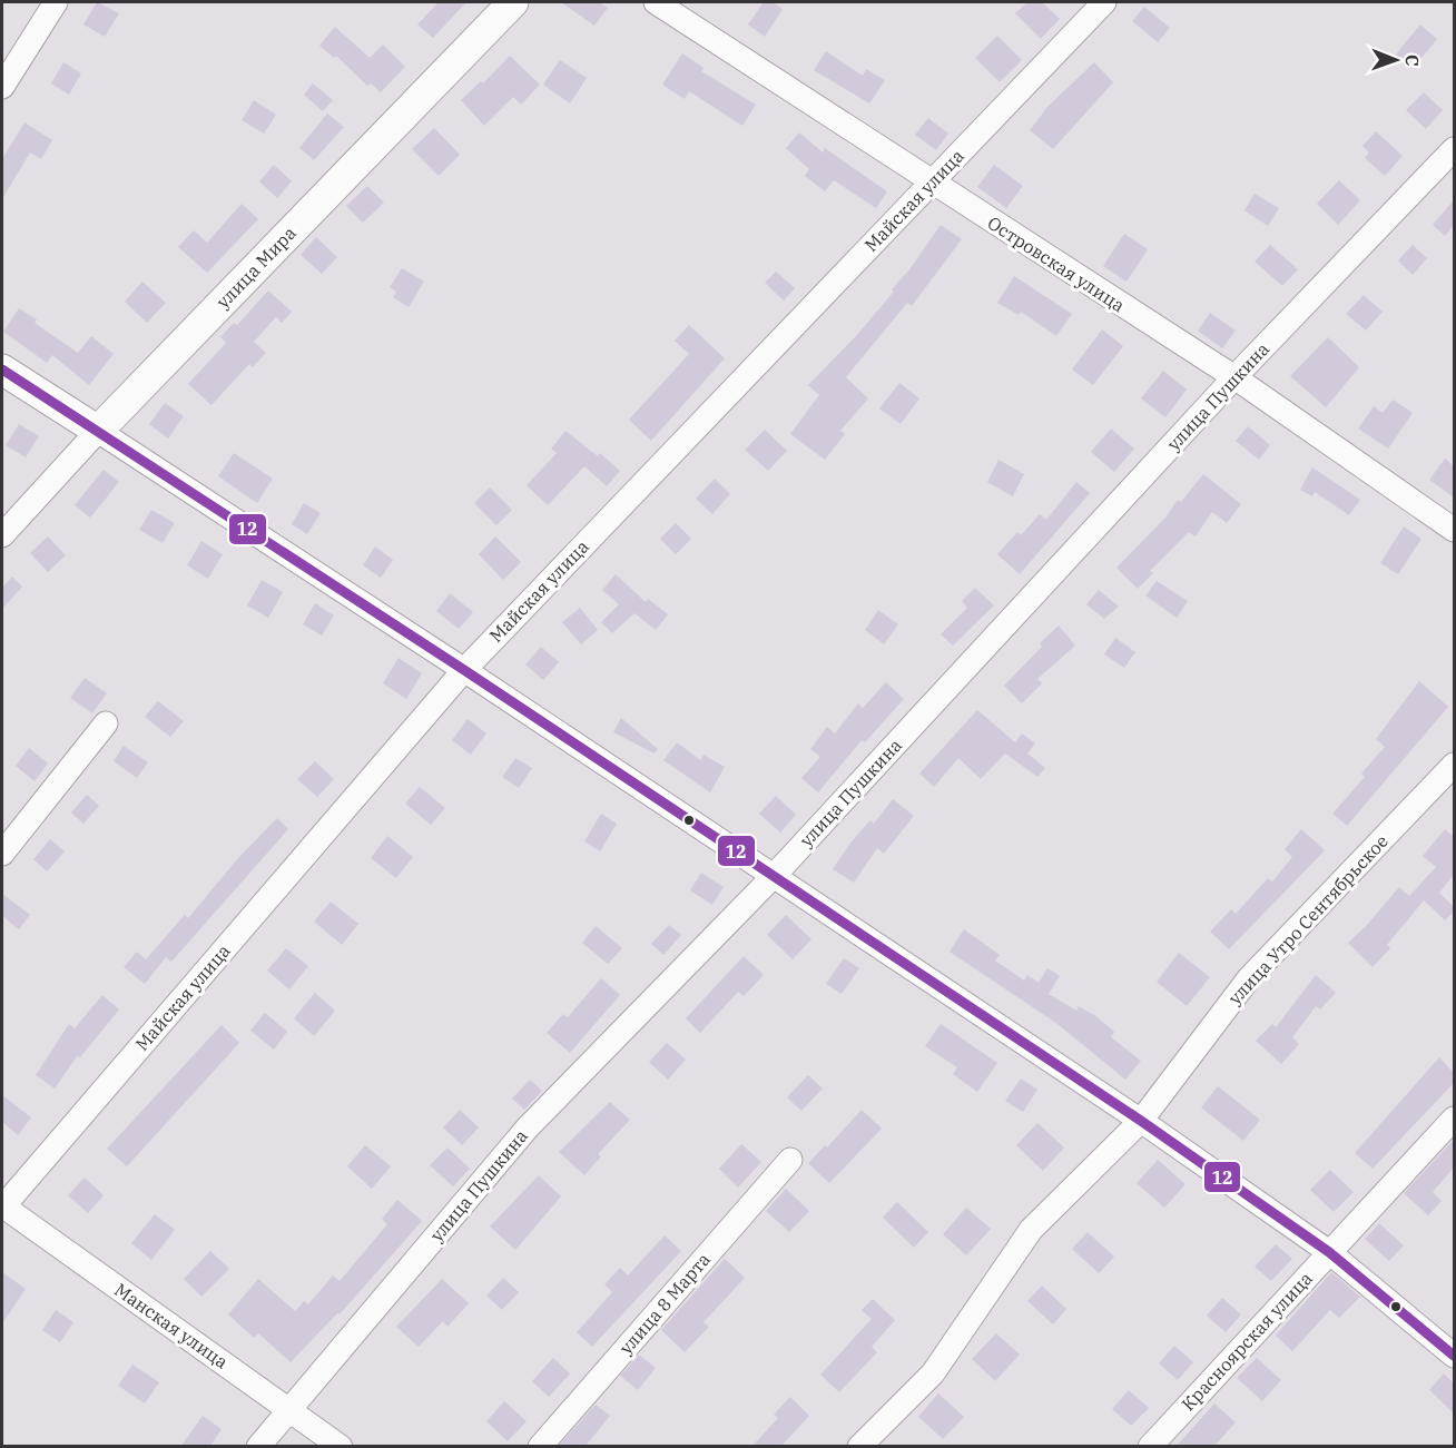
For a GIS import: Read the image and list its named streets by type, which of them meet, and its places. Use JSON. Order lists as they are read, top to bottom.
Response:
{
  "streets": {
    "main road": ["улица Мира"],
    "street": [
      "Майская улица",
      "Островская улица",
      "улица Пушкина",
      "улица Утро Сентябрьское",
      "улица 8 Марта",
      "Манская улица",
      "Красноярская улица"
    ]
  },
  "crossings": [
    ["Майская улица", "Островская улица"],
    ["Майская улица", "Манская улица"],
    ["Островская улица", "улица Пушкина"],
    ["улица Пушкина", "Манская улица"]
  ],
  "lines": ["transit line 12"],
  "north": "right"
}
